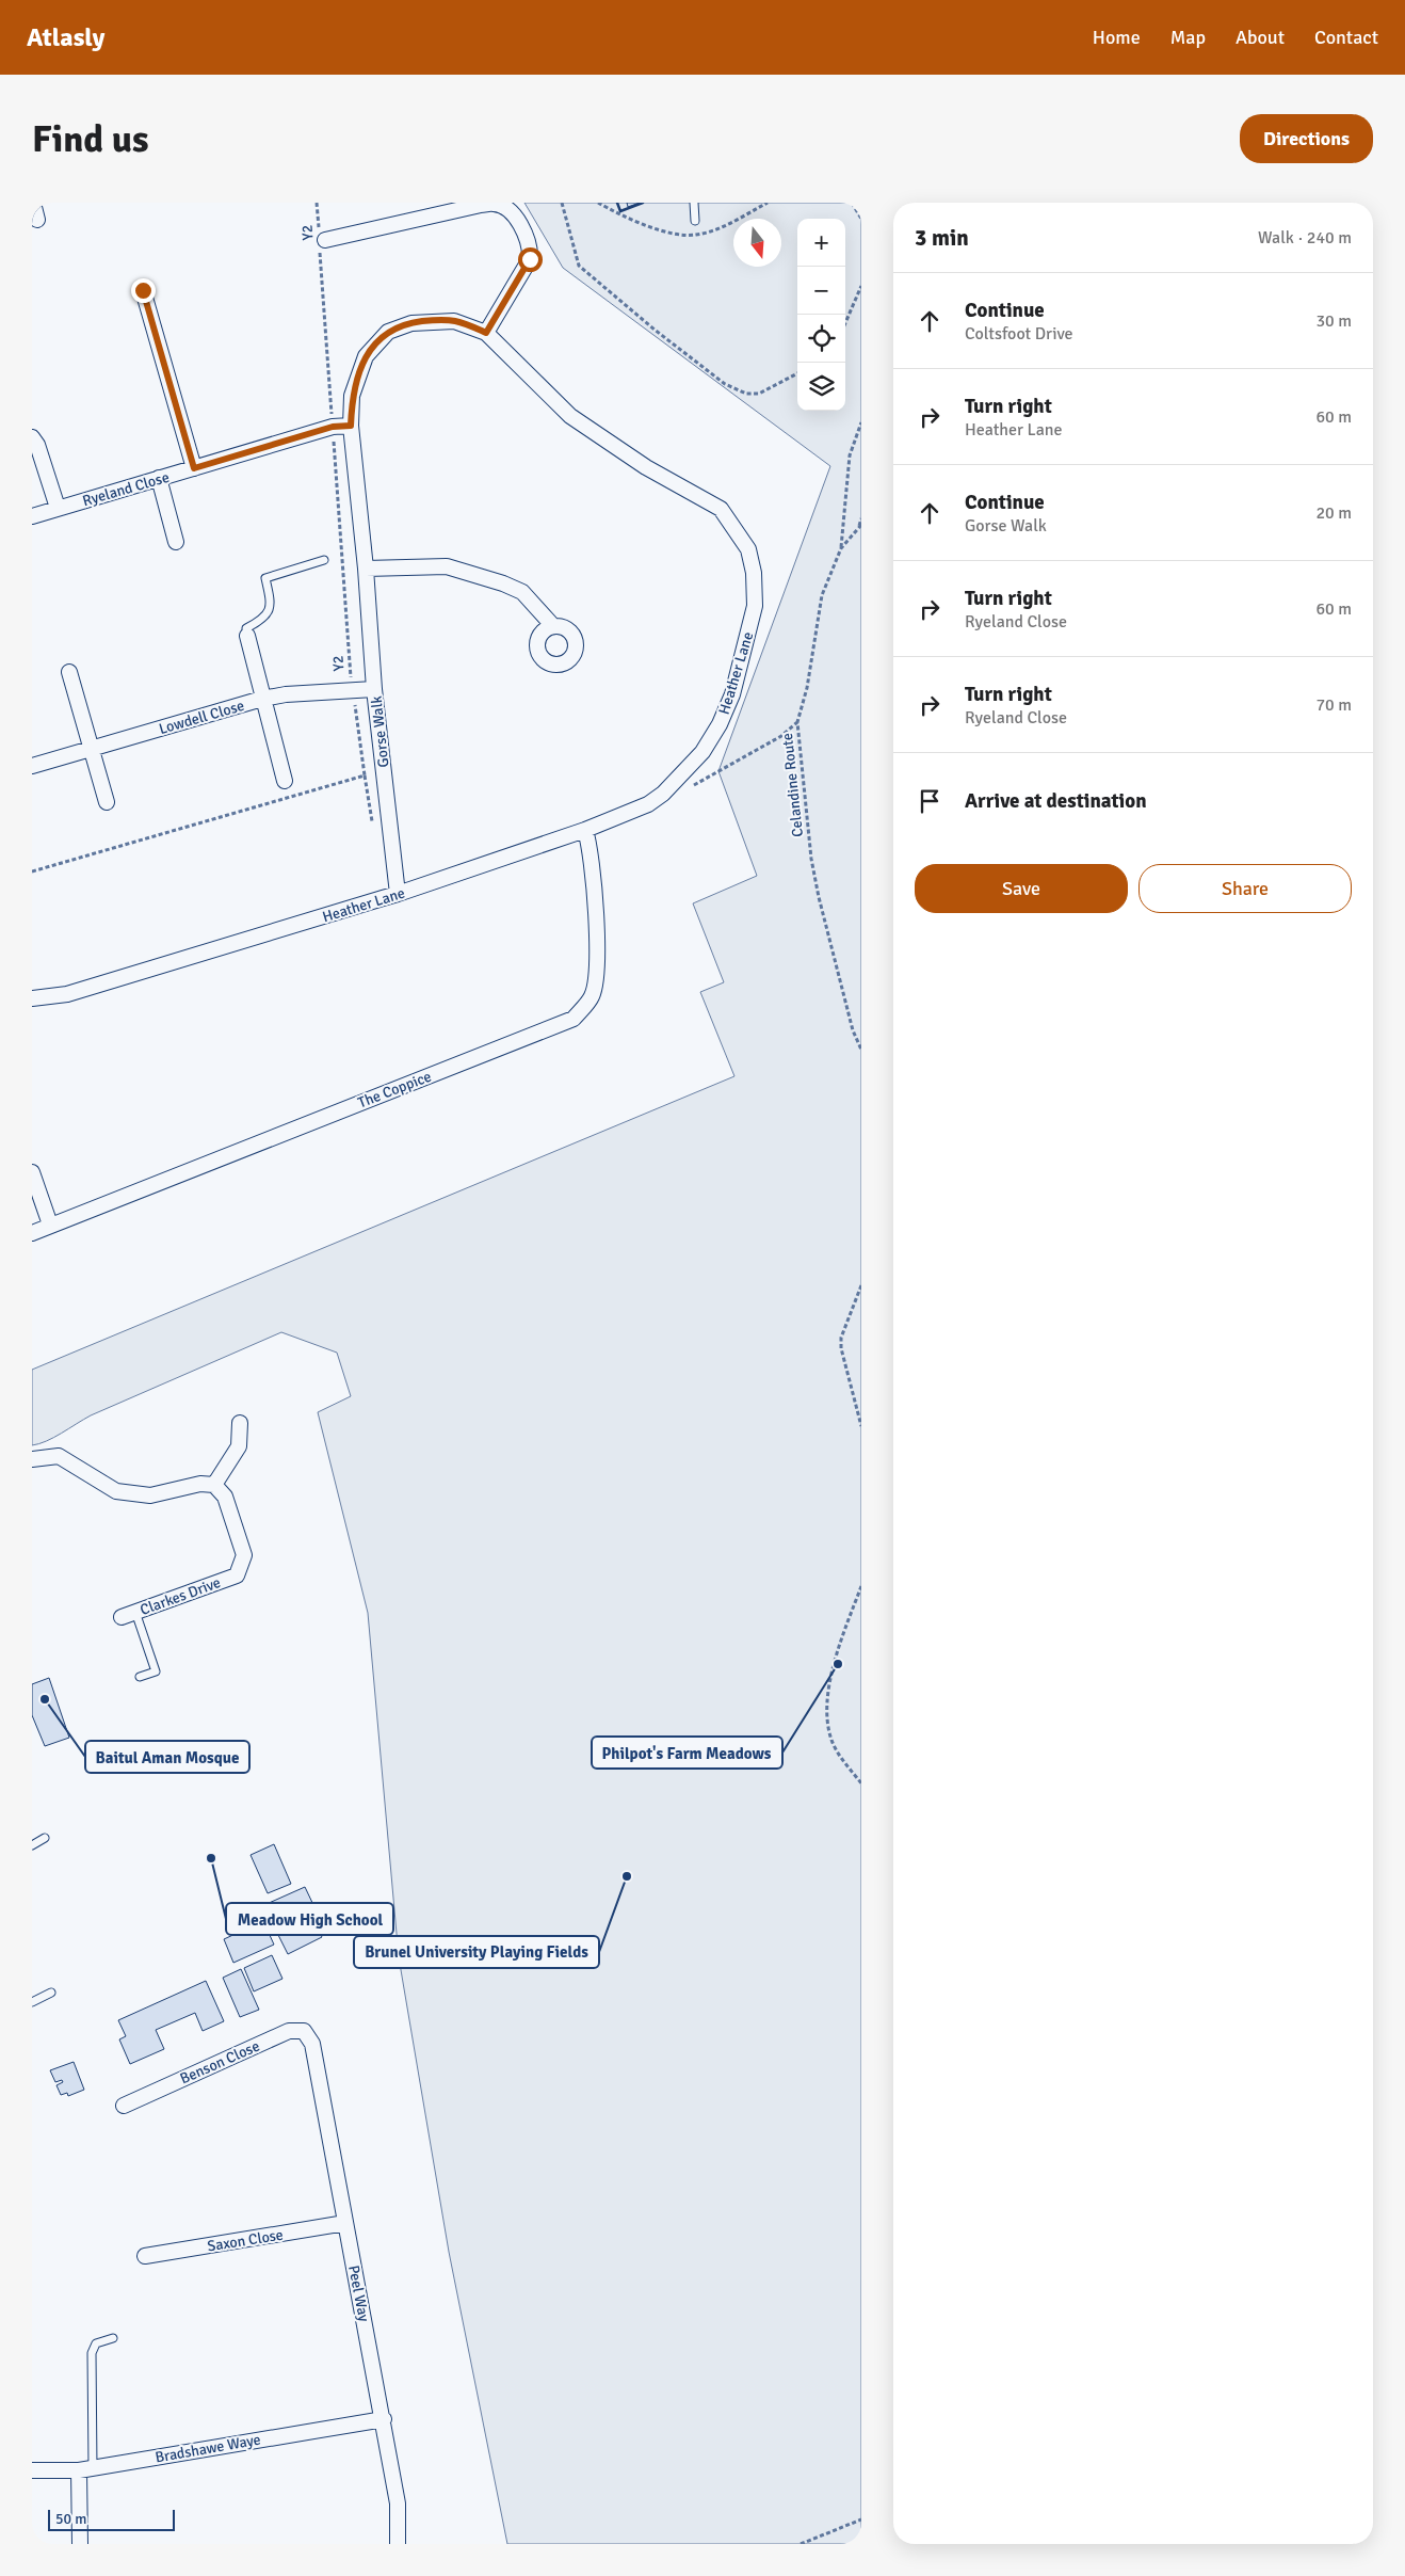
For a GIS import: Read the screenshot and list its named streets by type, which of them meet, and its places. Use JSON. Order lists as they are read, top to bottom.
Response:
{
  "streets": {
    "street": [
      "Ryeland Close",
      "Heather Lane",
      "Lowdell Close",
      "Gorse Walk",
      "The Coppice",
      "Clarkes Drive",
      "Benson Close",
      "Saxon Close",
      "Peel Way",
      "Bradshawe Waye"
    ],
    "path": ["Y2", "Celandine Route"]
  },
  "crossings": [
    ["Y2", "Ryeland Close"],
    ["Y2", "Lowdell Close"],
    ["Ryeland Close", "Gorse Walk"],
    ["Heather Lane", "Gorse Walk"],
    ["Heather Lane", "The Coppice"],
    ["Lowdell Close", "Gorse Walk"],
    ["Benson Close", "Peel Way"],
    ["Saxon Close", "Peel Way"],
    ["Peel Way", "Bradshawe Waye"]
  ],
  "places": [
    "Philpot's Farm Meadows",
    "Baitul Aman Mosque",
    "Meadow High School",
    "Brunel University Playing Fields"
  ],
  "scale_bar": "50 m",
  "north": "bottom",
  "page": {
    "header": "Atlasly",
    "nav": [
      "Home",
      "Map",
      "About",
      "Contact"
    ],
    "buttons": [
      "Directions",
      ["Save", "Share"]
    ],
    "title": "Find us",
    "heading": ["3 min", "Walk · 240 m"],
    "map_buttons": ["+", "−"],
    "list": [
      ["Continue", "Coltsfoot Drive", "30 m"],
      ["Turn right", "Heather Lane", "60 m"],
      ["Continue", "Gorse Walk", "20 m"],
      ["Turn right", "Ryeland Close", "60 m"],
      ["Turn right", "Ryeland Close", "70 m"],
      "Arrive at destination"
    ],
    "scale": "50 m"
  }
}
